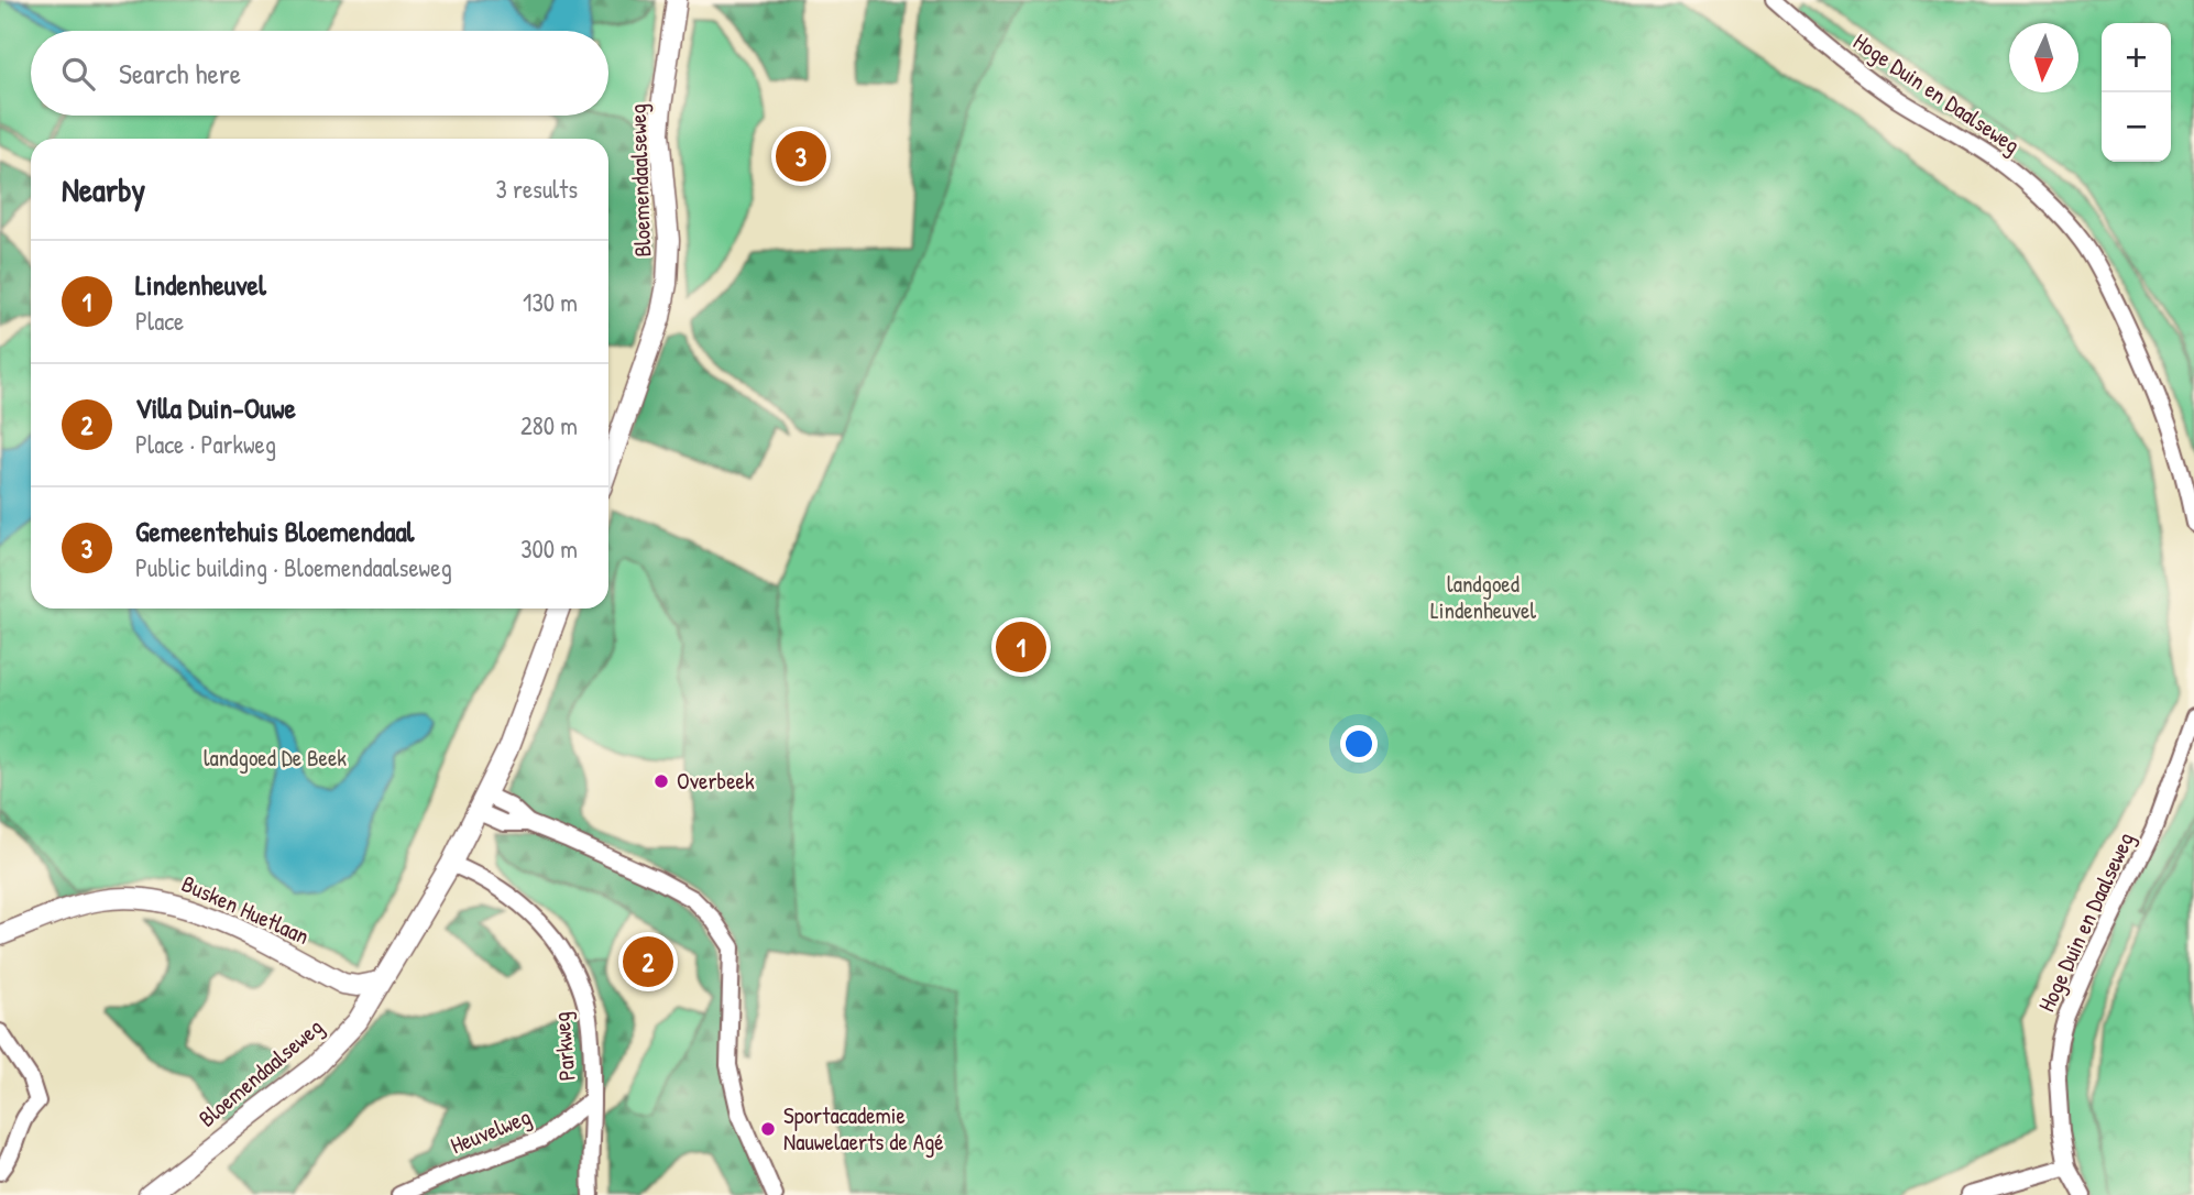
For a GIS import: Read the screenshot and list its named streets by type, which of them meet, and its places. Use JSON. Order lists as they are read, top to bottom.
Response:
{
  "streets": {
    "street": [
      "Hoge Duin en Daalseweg",
      "Bloemendaalseweg",
      "Busken Huetlaan",
      "Parkweg",
      "Heuvelweg"
    ]
  },
  "crossings": [
    ["Bloemendaalseweg", "Busken Huetlaan"],
    ["Bloemendaalseweg", "Parkweg"],
    ["Parkweg", "Heuvelweg"]
  ],
  "parks": ["landgoed Lindenheuvel", "landgoed De Beek"],
  "places": ["Overbeek", "Sportacademie Nauwelaerts de Agé"],
  "north": "bottom",
  "page": {
    "map_buttons": ["+", "−"],
    "search": "Search here",
    "pins": ["3", "1", "2"],
    "heading": ["Nearby", "3 results"],
    "list": [
      {
        "mark": "1",
        "name": "Lindenheuvel",
        "note": "Place",
        "value": "130 m"
      },
      {
        "mark": "2",
        "name": "Villa Duin-Ouwe",
        "note": "Place · Parkweg",
        "value": "280 m"
      },
      {
        "mark": "3",
        "name": "Gemeentehuis Bloemendaal",
        "note": "Public building · Bloemendaalseweg",
        "value": "300 m"
      }
    ]
  }
}
